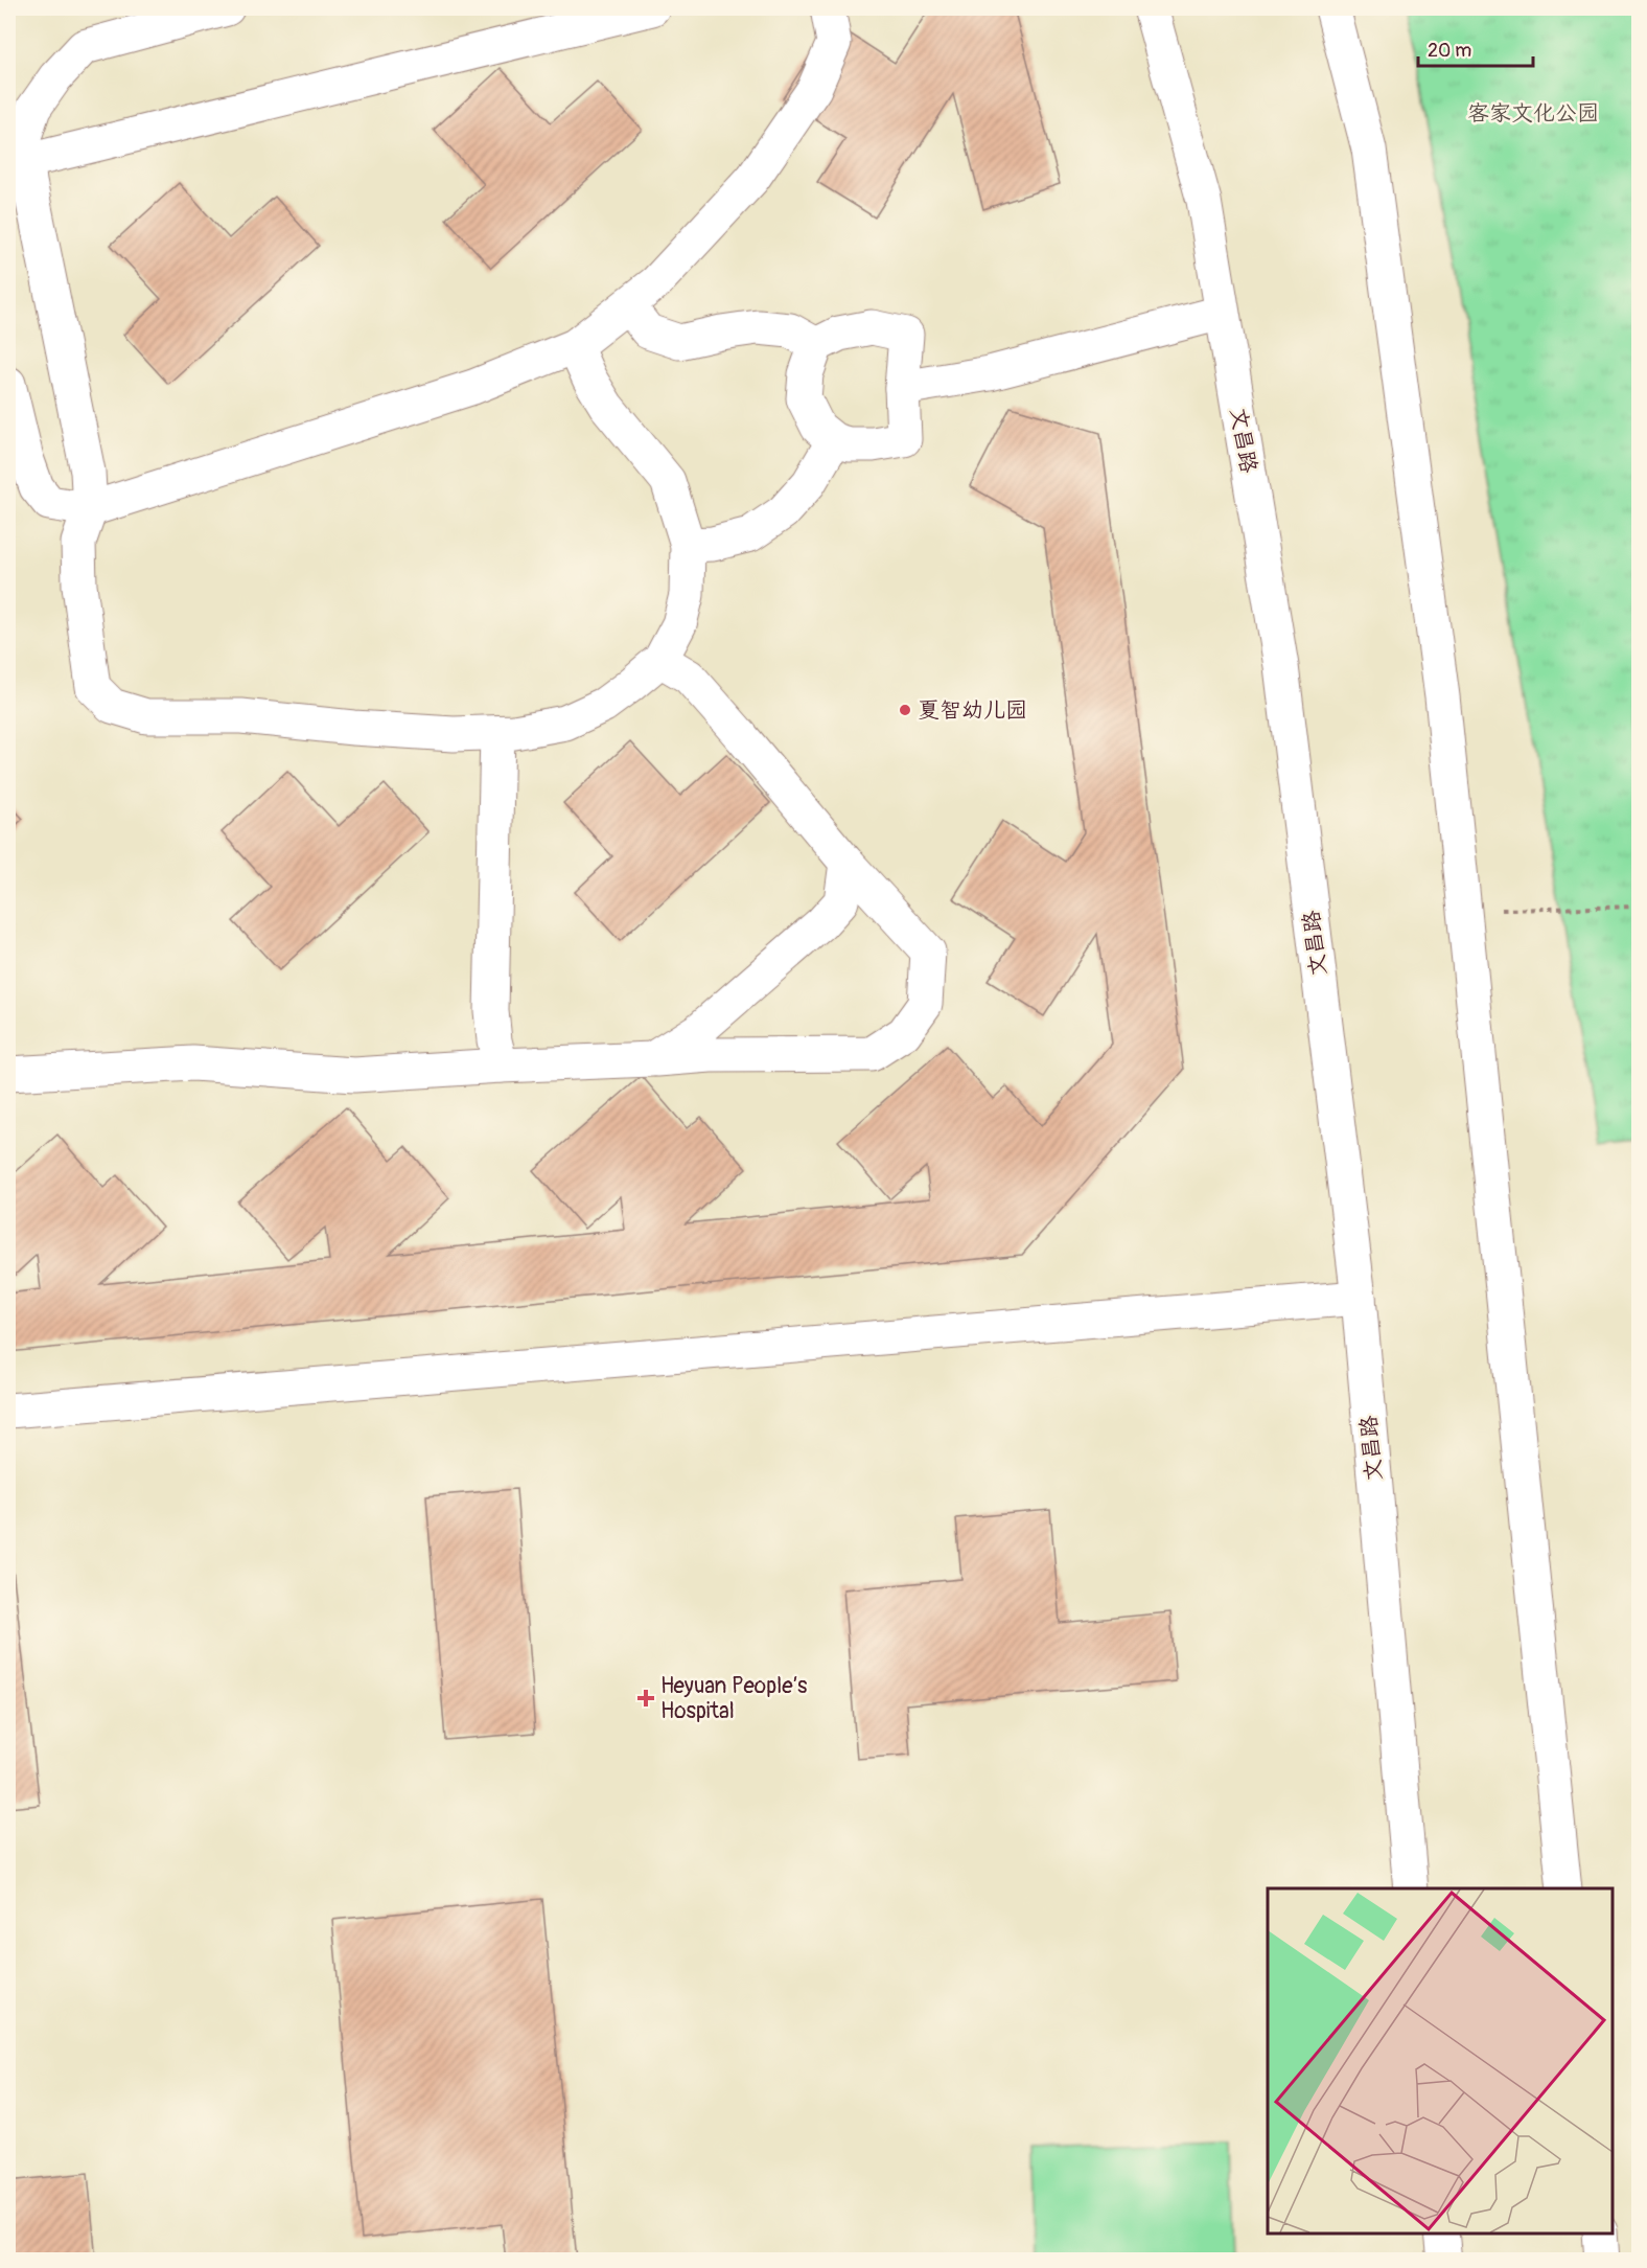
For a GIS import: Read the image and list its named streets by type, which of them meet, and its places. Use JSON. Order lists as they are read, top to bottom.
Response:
{
  "streets": {
    "street": ["文昌路"]
  },
  "parks": ["客家文化公园"],
  "places": {
    "other": ["夏智幼儿园"],
    "health": ["Heyuan People’s Hospital"]
  },
  "scale_bar": "20 m"
}
